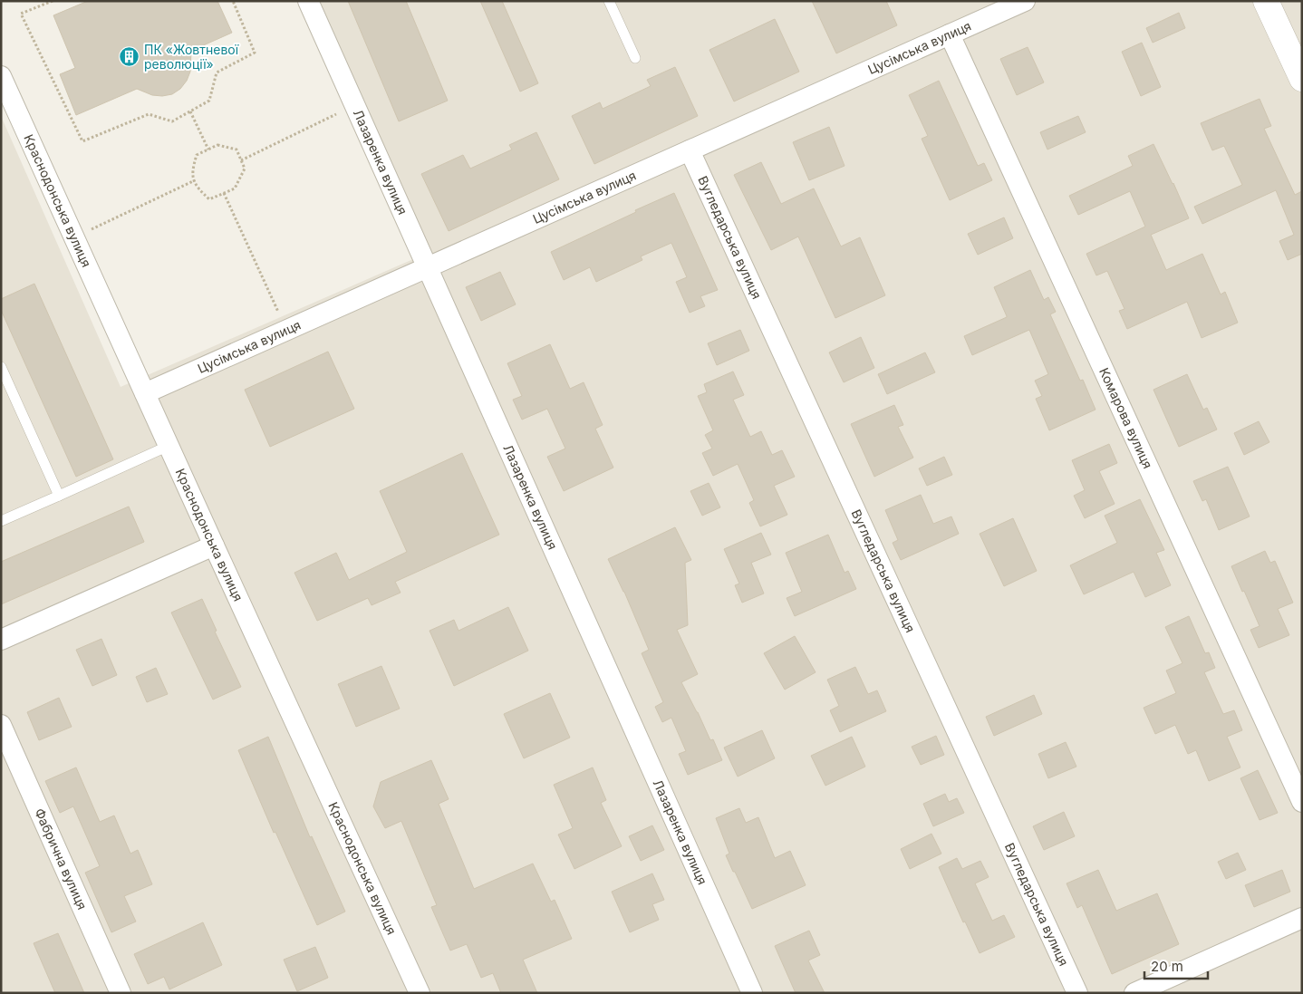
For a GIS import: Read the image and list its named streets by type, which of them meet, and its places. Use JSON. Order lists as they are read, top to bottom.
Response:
{
  "streets": {
    "street": [
      "Цусімська вулиця",
      "Лазаренка вулиця",
      "Краснодонська вулиця",
      "Вугледарська вулиця",
      "Комарова вулиця",
      "Фабрична вулиця"
    ]
  },
  "crossings": [
    ["Цусімська вулиця", "Лазаренка вулиця"],
    ["Цусімська вулиця", "Краснодонська вулиця"],
    ["Цусімська вулиця", "Вугледарська вулиця"],
    ["Цусімська вулиця", "Комарова вулиця"]
  ],
  "places": {
    "building": ["ПК «Жовтневої революції»"]
  },
  "scale_bar": "20 m"
}
